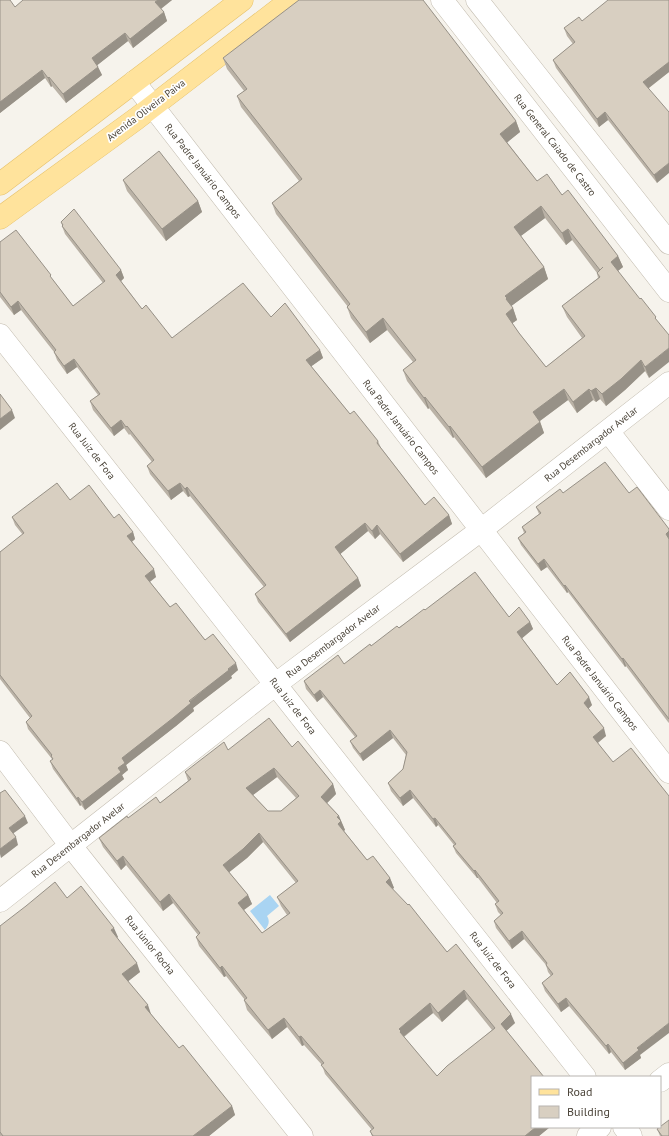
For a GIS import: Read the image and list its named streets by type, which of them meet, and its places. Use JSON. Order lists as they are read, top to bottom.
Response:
{
  "streets": {
    "main road": ["Avenida Oliveira Paiva"],
    "street": [
      "Rua General Caiado de Castro",
      "Rua Padre Januário Campos",
      "Rua Desembargador Avelar",
      "Rua Juiz de Fora",
      "Rua Júnior Rocha"
    ]
  },
  "crossings": [
    ["Avenida Oliveira Paiva", "Rua Padre Januário Campos"],
    ["Rua Padre Januário Campos", "Rua Desembargador Avelar"],
    ["Rua Desembargador Avelar", "Rua Juiz de Fora"],
    ["Rua Desembargador Avelar", "Rua Júnior Rocha"]
  ],
  "legend": ["Road", "Building"]
}
